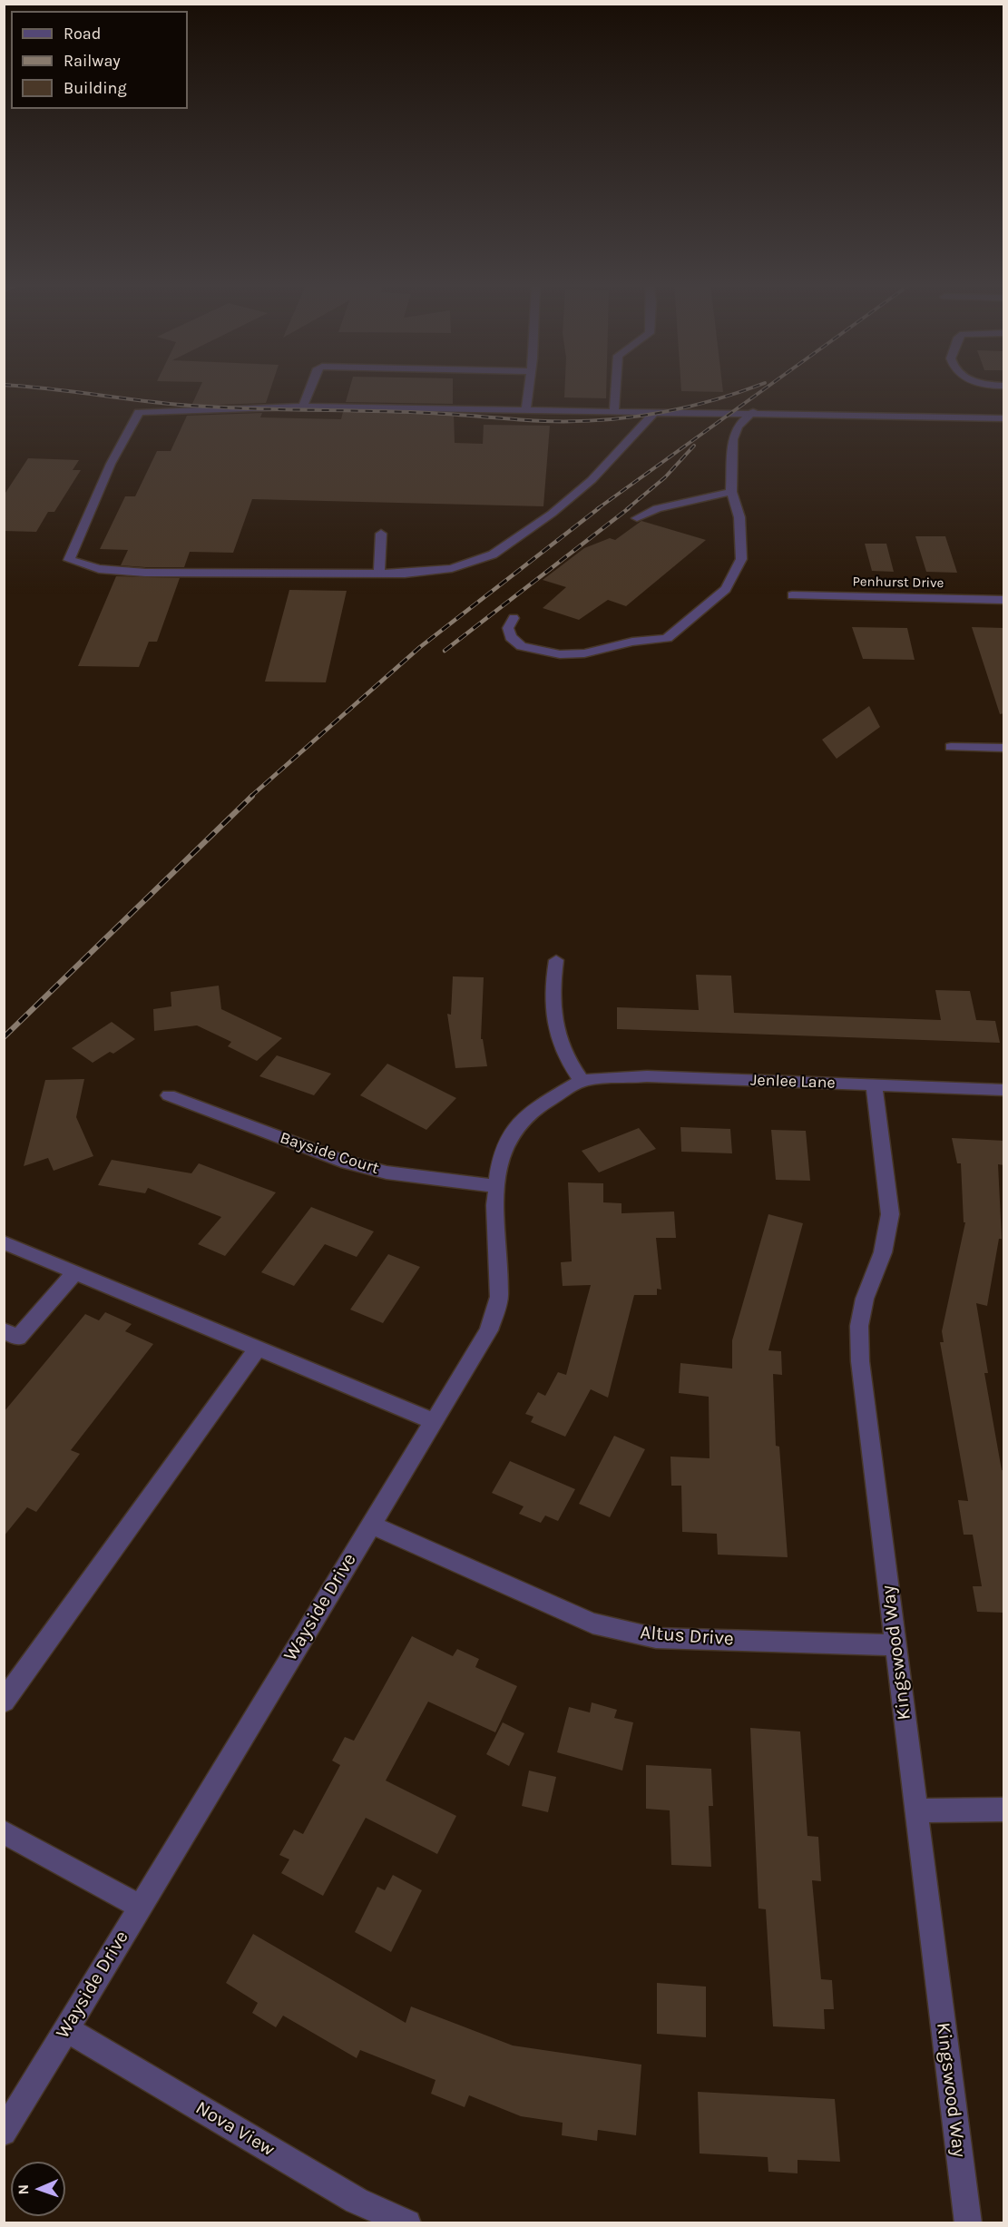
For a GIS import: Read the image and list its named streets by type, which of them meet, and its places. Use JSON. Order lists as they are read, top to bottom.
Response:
{
  "streets": {
    "street": [
      "Penhurst Drive",
      "Jenlee Lane",
      "Bayside Court",
      "Wayside Drive",
      "Altus Drive",
      "Kingswood Way",
      "Nova View"
    ]
  },
  "crossings": [
    ["Jenlee Lane", "Wayside Drive"],
    ["Jenlee Lane", "Kingswood Way"],
    ["Bayside Court", "Wayside Drive"],
    ["Wayside Drive", "Altus Drive"],
    ["Wayside Drive", "Nova View"],
    ["Altus Drive", "Kingswood Way"]
  ],
  "legend": ["Road", "Railway", "Building"],
  "north": "left"
}
